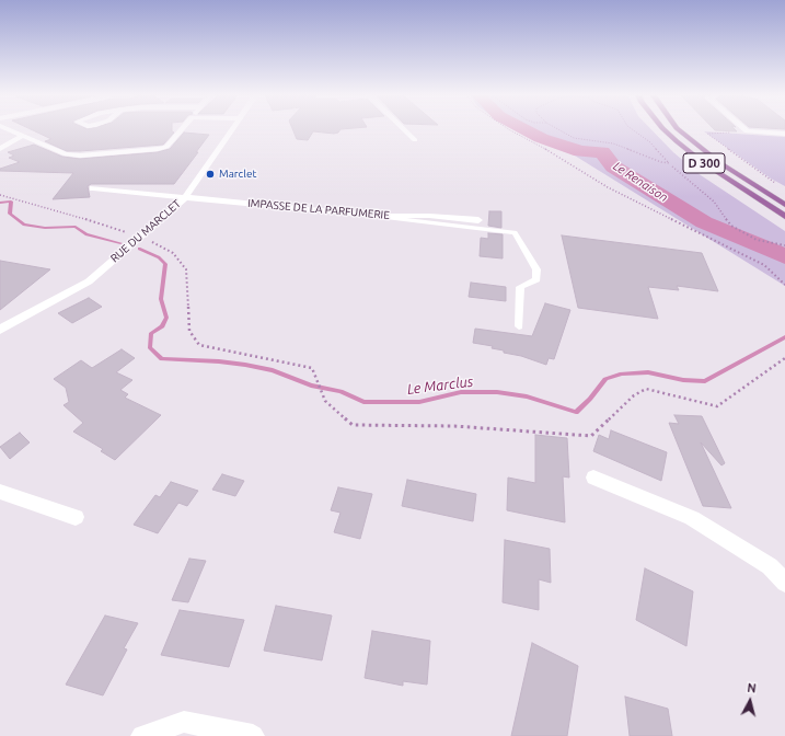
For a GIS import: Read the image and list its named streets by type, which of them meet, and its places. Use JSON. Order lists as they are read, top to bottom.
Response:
{
  "streets": {
    "main road": ["D 300"],
    "street": ["IMPASSE DE LA PARFUMERIE", "RUE DU MARCLET"]
  },
  "crossings": [
    ["IMPASSE DE LA PARFUMERIE", "RUE DU MARCLET"]
  ],
  "water": ["Le Renaison", "Le Marclus"],
  "places": ["Marclet"],
  "north": "top"
}
